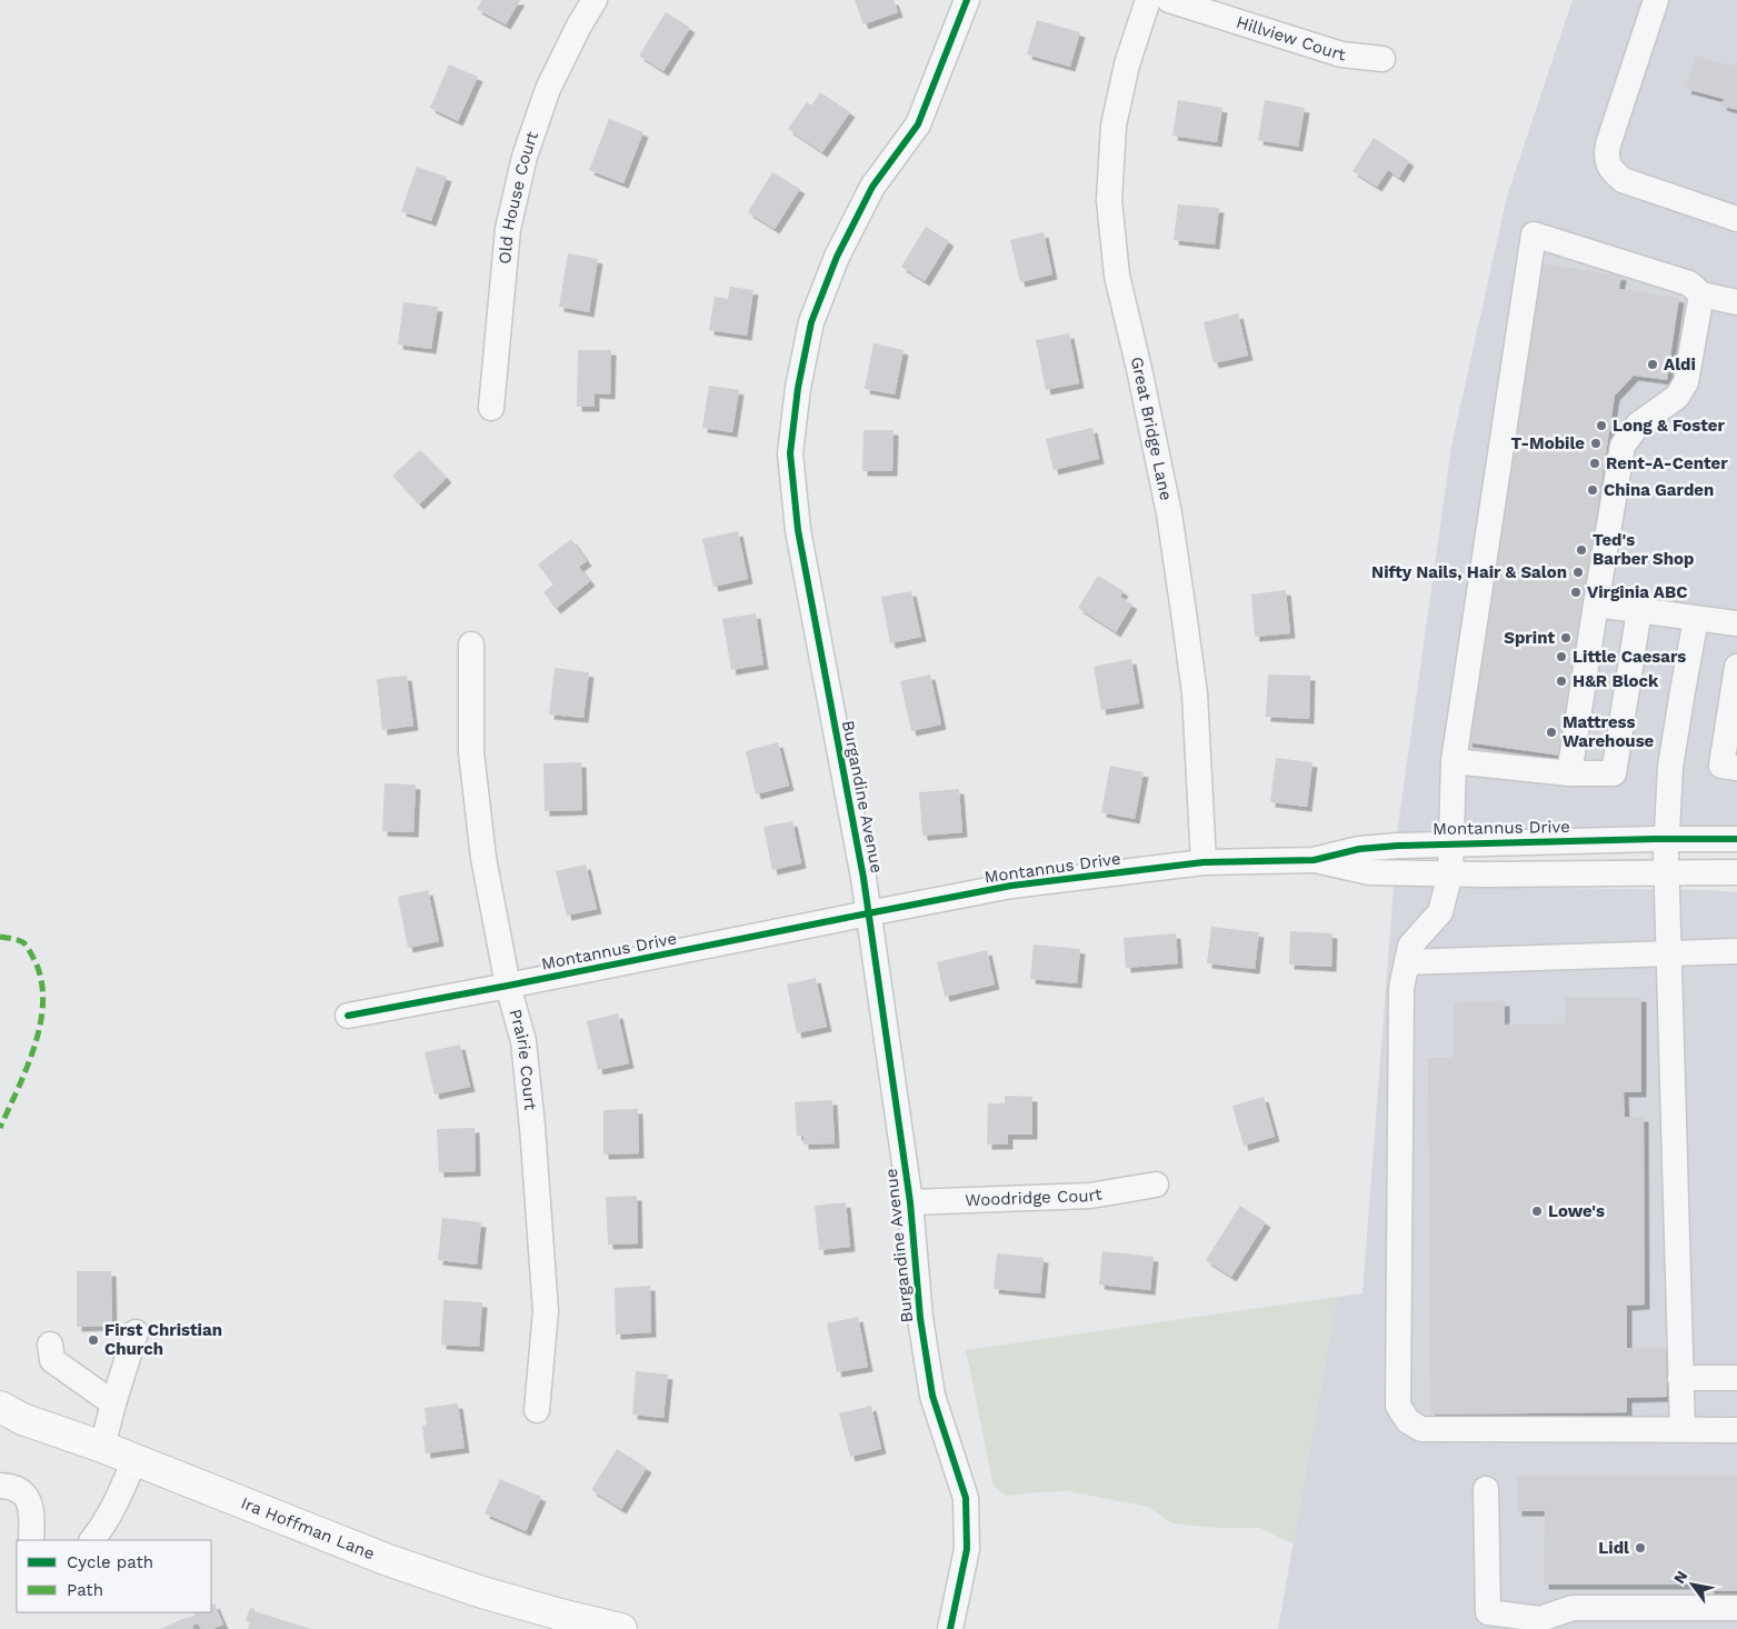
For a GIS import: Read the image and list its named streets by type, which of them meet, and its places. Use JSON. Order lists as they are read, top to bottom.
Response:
{
  "streets": {
    "main road": ["Ira Hoffman Lane"],
    "street": [
      "Hillview Court",
      "Old House Court",
      "Great Bridge Lane",
      "Burgandine Avenue",
      "Montannus Drive",
      "Prairie Court",
      "Woodridge Court"
    ]
  },
  "crossings": [
    ["Great Bridge Lane", "Montannus Drive"],
    ["Burgandine Avenue", "Montannus Drive"],
    ["Burgandine Avenue", "Woodridge Court"],
    ["Montannus Drive", "Prairie Court"]
  ],
  "places": [
    "Aldi",
    "Long & Foster",
    "T-Mobile",
    "Rent-A-Center",
    "China Garden",
    "Ted's Barber Shop",
    "Nifty Nails, Hair & Salon",
    "Virginia ABC",
    "Sprint",
    "Little Caesars",
    "H&R Block",
    "Mattress Warehouse",
    "Lowe's",
    "First Christian Church",
    "Lidl"
  ],
  "legend": ["Cycle path", "Path"],
  "north": "top left"
}
